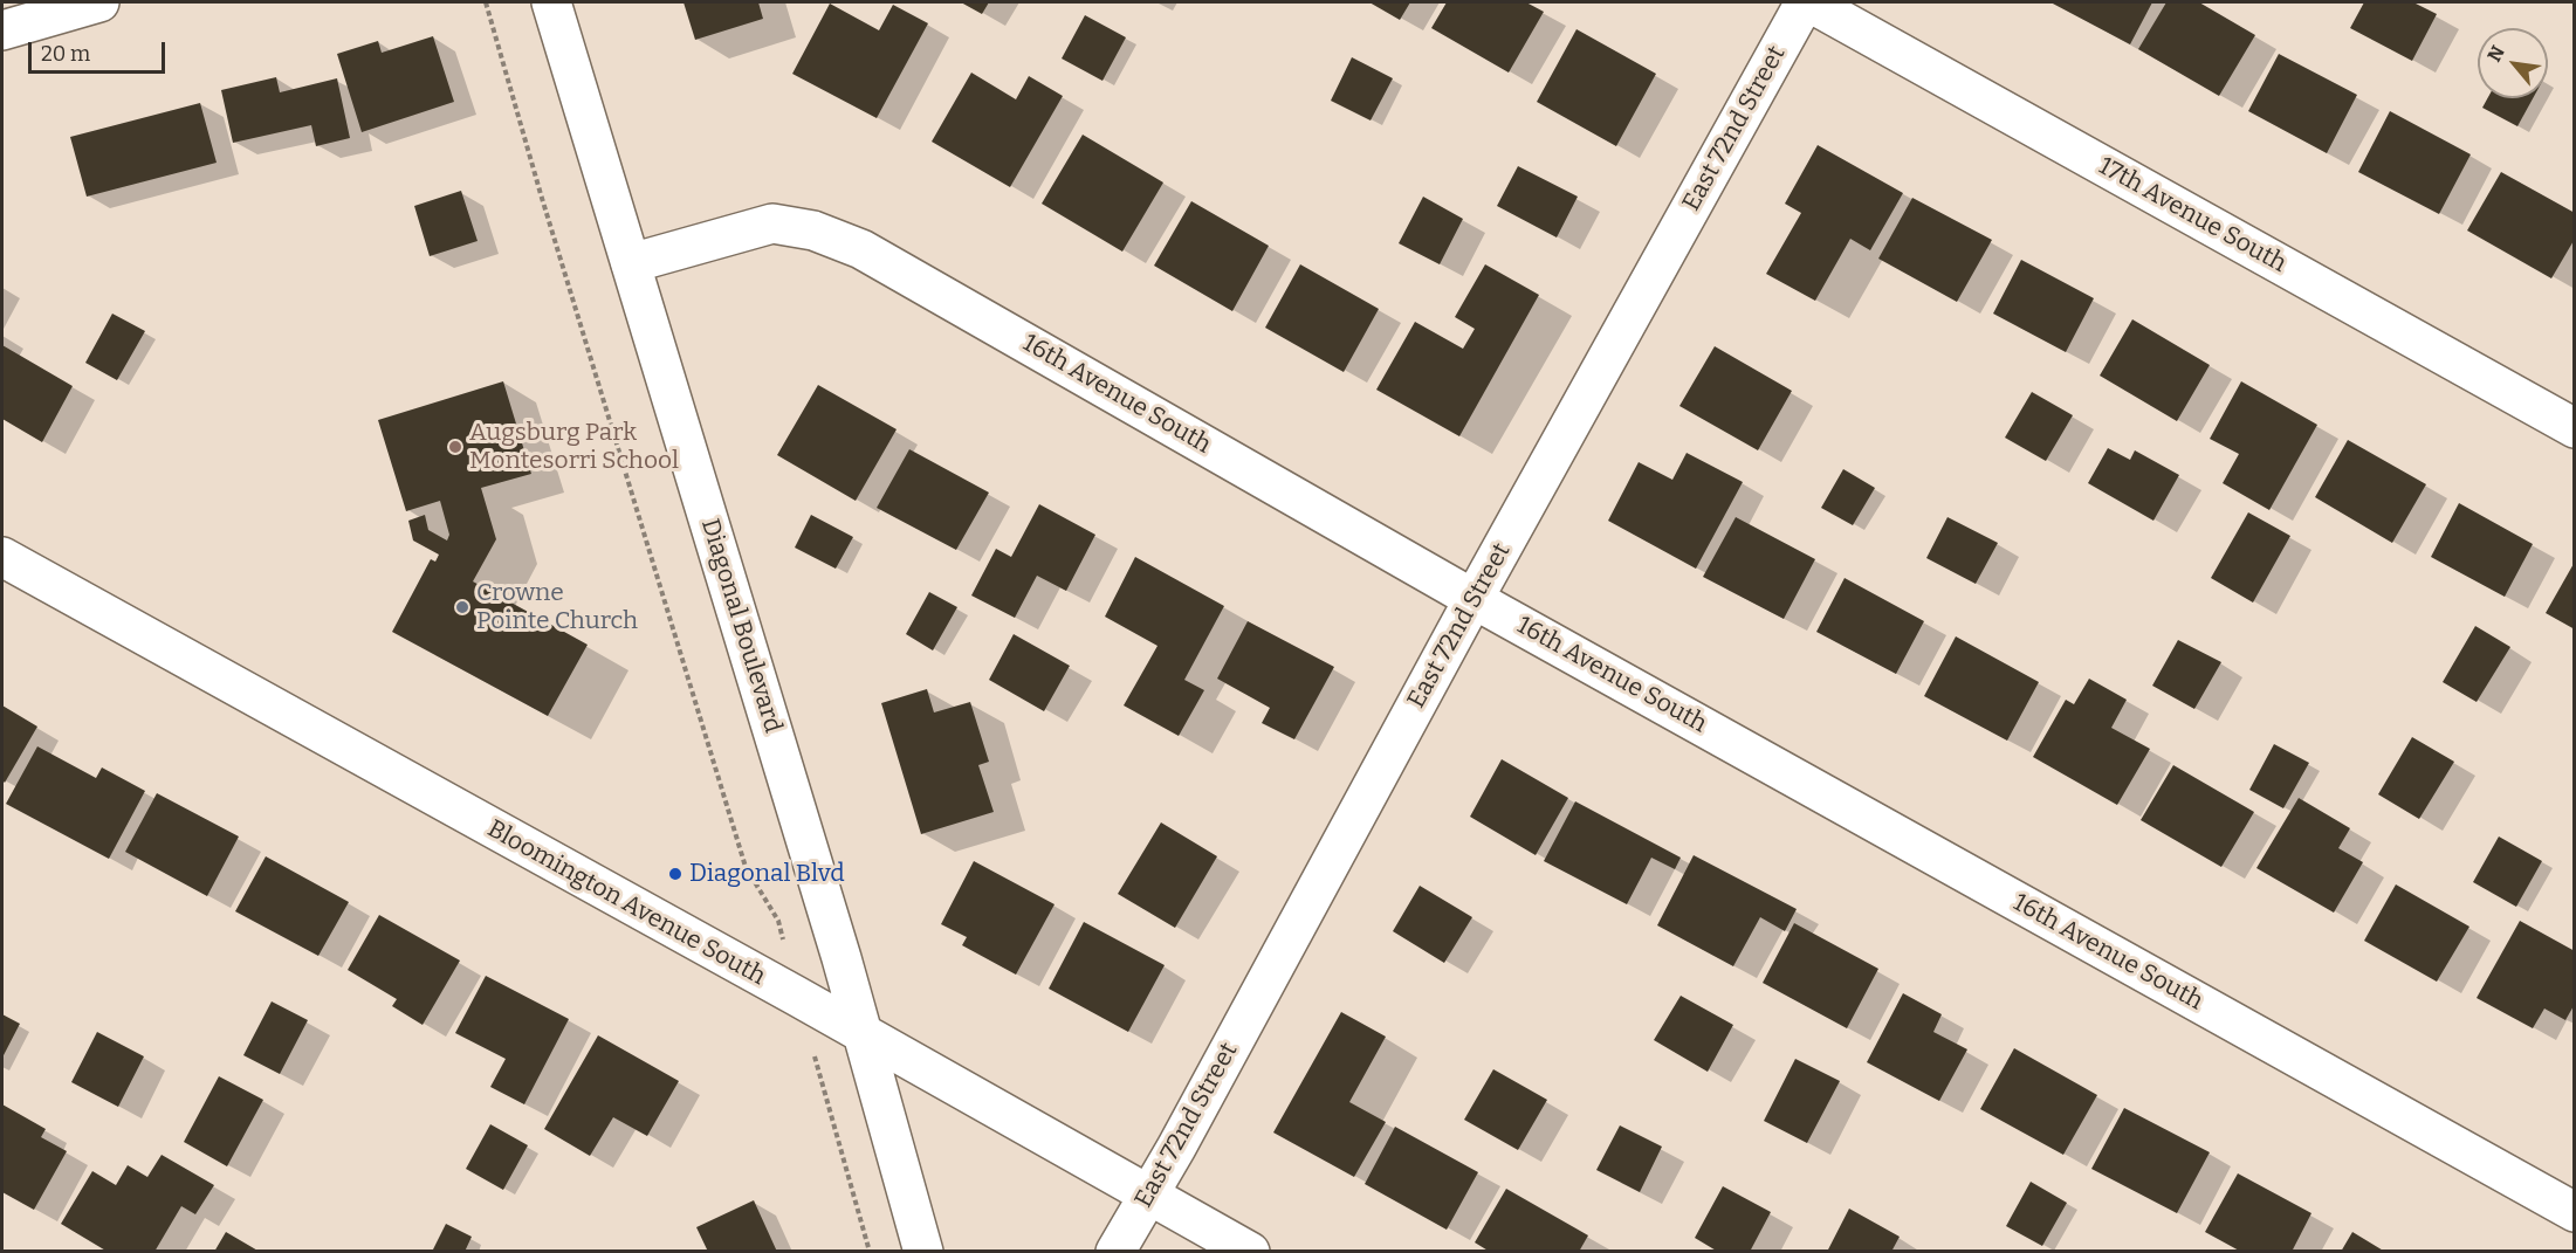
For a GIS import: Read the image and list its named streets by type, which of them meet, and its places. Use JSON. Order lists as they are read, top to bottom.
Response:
{
  "streets": {
    "street": [
      "East 72nd Street",
      "17th Avenue South",
      "16th Avenue South",
      "Diagonal Boulevard",
      "Bloomington Avenue South"
    ]
  },
  "crossings": [
    ["East 72nd Street", "17th Avenue South"],
    ["East 72nd Street", "16th Avenue South"],
    ["East 72nd Street", "Bloomington Avenue South"],
    ["16th Avenue South", "Diagonal Boulevard"],
    ["Diagonal Boulevard", "Bloomington Avenue South"]
  ],
  "places": ["Augsburg Park Montesorri School", "Crowne Pointe Church", "Diagonal Blvd"],
  "scale_bar": "20 m",
  "north": "top left"
}
